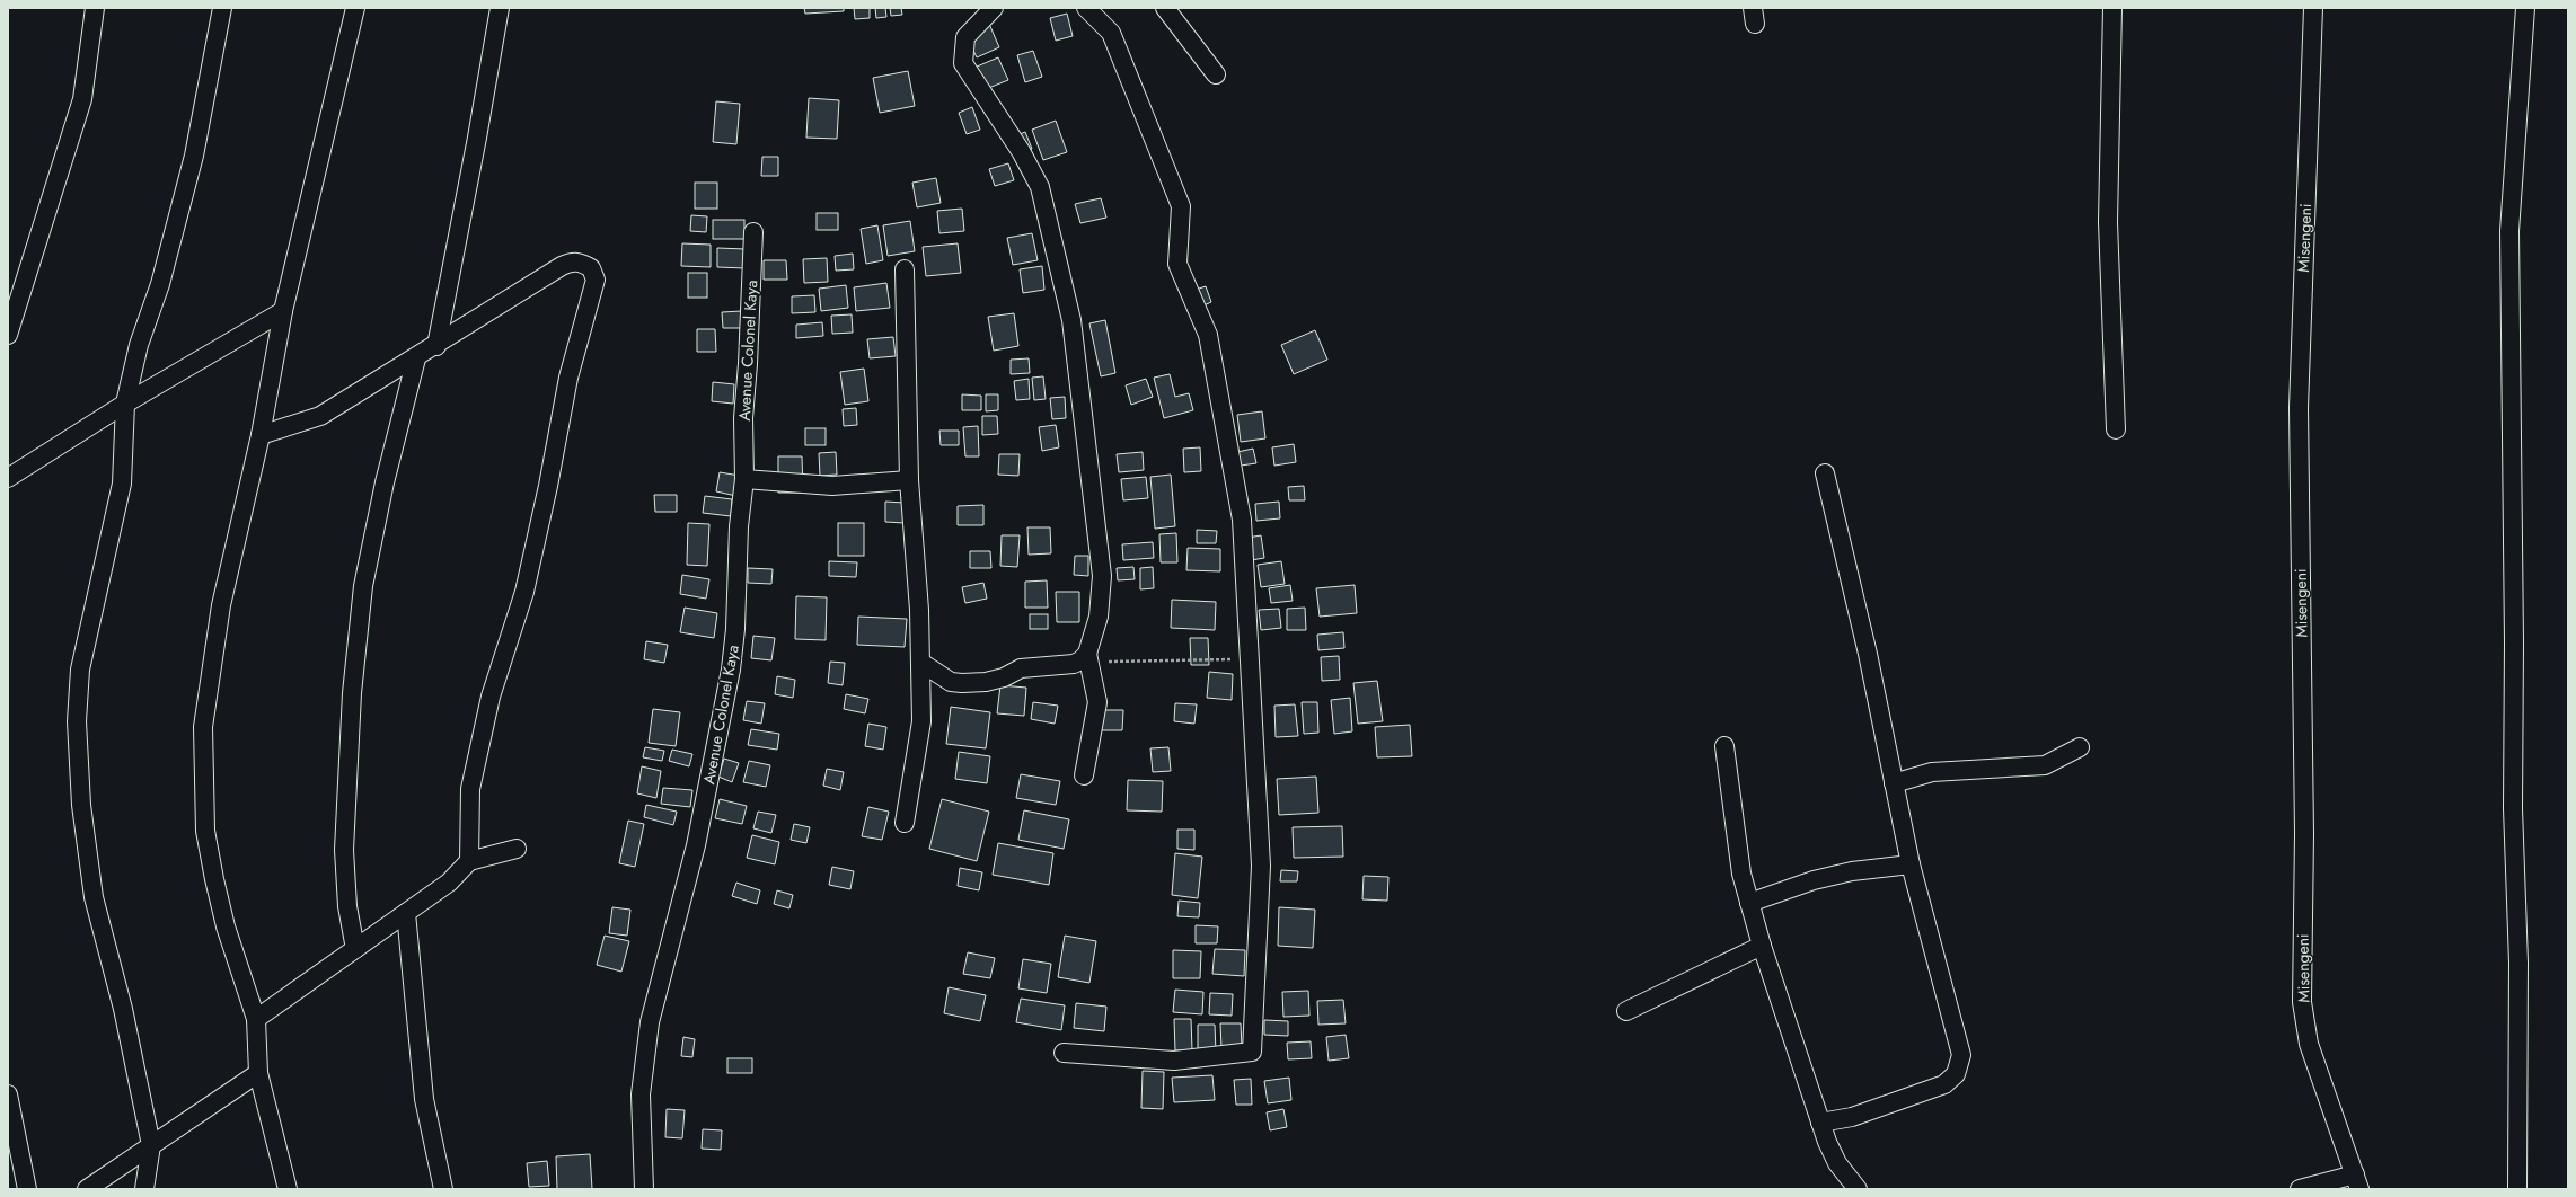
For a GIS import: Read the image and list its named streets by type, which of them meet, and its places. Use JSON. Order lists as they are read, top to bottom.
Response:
{
  "streets": {
    "street": ["Misengeni", "Avenue Colonel Kaya"]
  }
}
